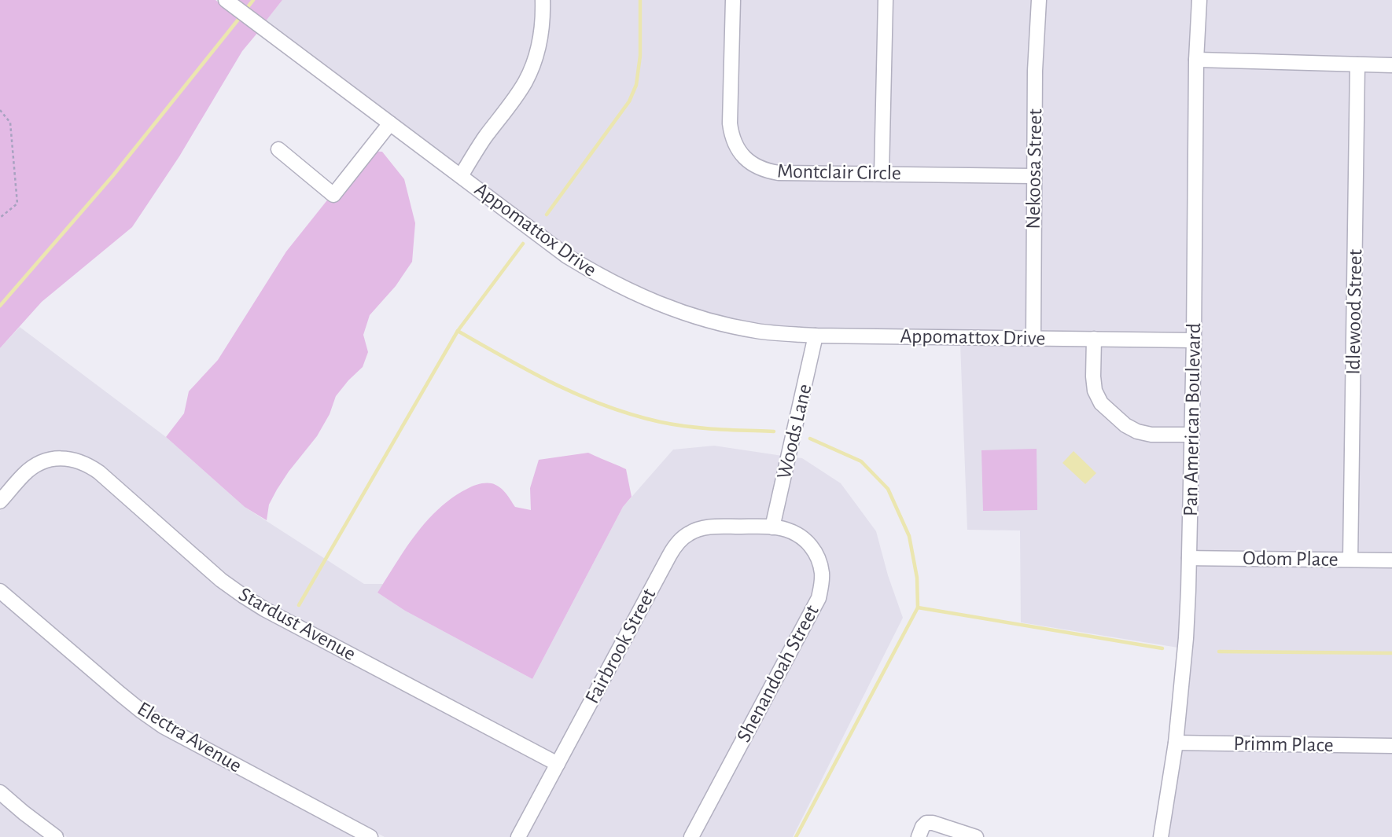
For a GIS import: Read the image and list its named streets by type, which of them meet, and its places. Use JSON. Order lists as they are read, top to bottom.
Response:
{
  "streets": {
    "street": [
      "Nekoosa Street",
      "Montclair Circle",
      "Appomattox Drive",
      "Idlewood Street",
      "Pan American Boulevard",
      "Woods Lane",
      "Odom Place",
      "Stardust Avenue",
      "Fairbrook Street",
      "Shenandoah Street",
      "Electra Avenue",
      "Primm Place"
    ]
  },
  "crossings": [
    ["Nekoosa Street", "Montclair Circle"],
    ["Nekoosa Street", "Appomattox Drive"],
    ["Appomattox Drive", "Pan American Boulevard"],
    ["Appomattox Drive", "Woods Lane"],
    ["Idlewood Street", "Odom Place"],
    ["Pan American Boulevard", "Odom Place"],
    ["Pan American Boulevard", "Primm Place"],
    ["Woods Lane", "Fairbrook Street"],
    ["Woods Lane", "Shenandoah Street"],
    ["Stardust Avenue", "Fairbrook Street"],
    ["Fairbrook Street", "Shenandoah Street"]
  ]
}
